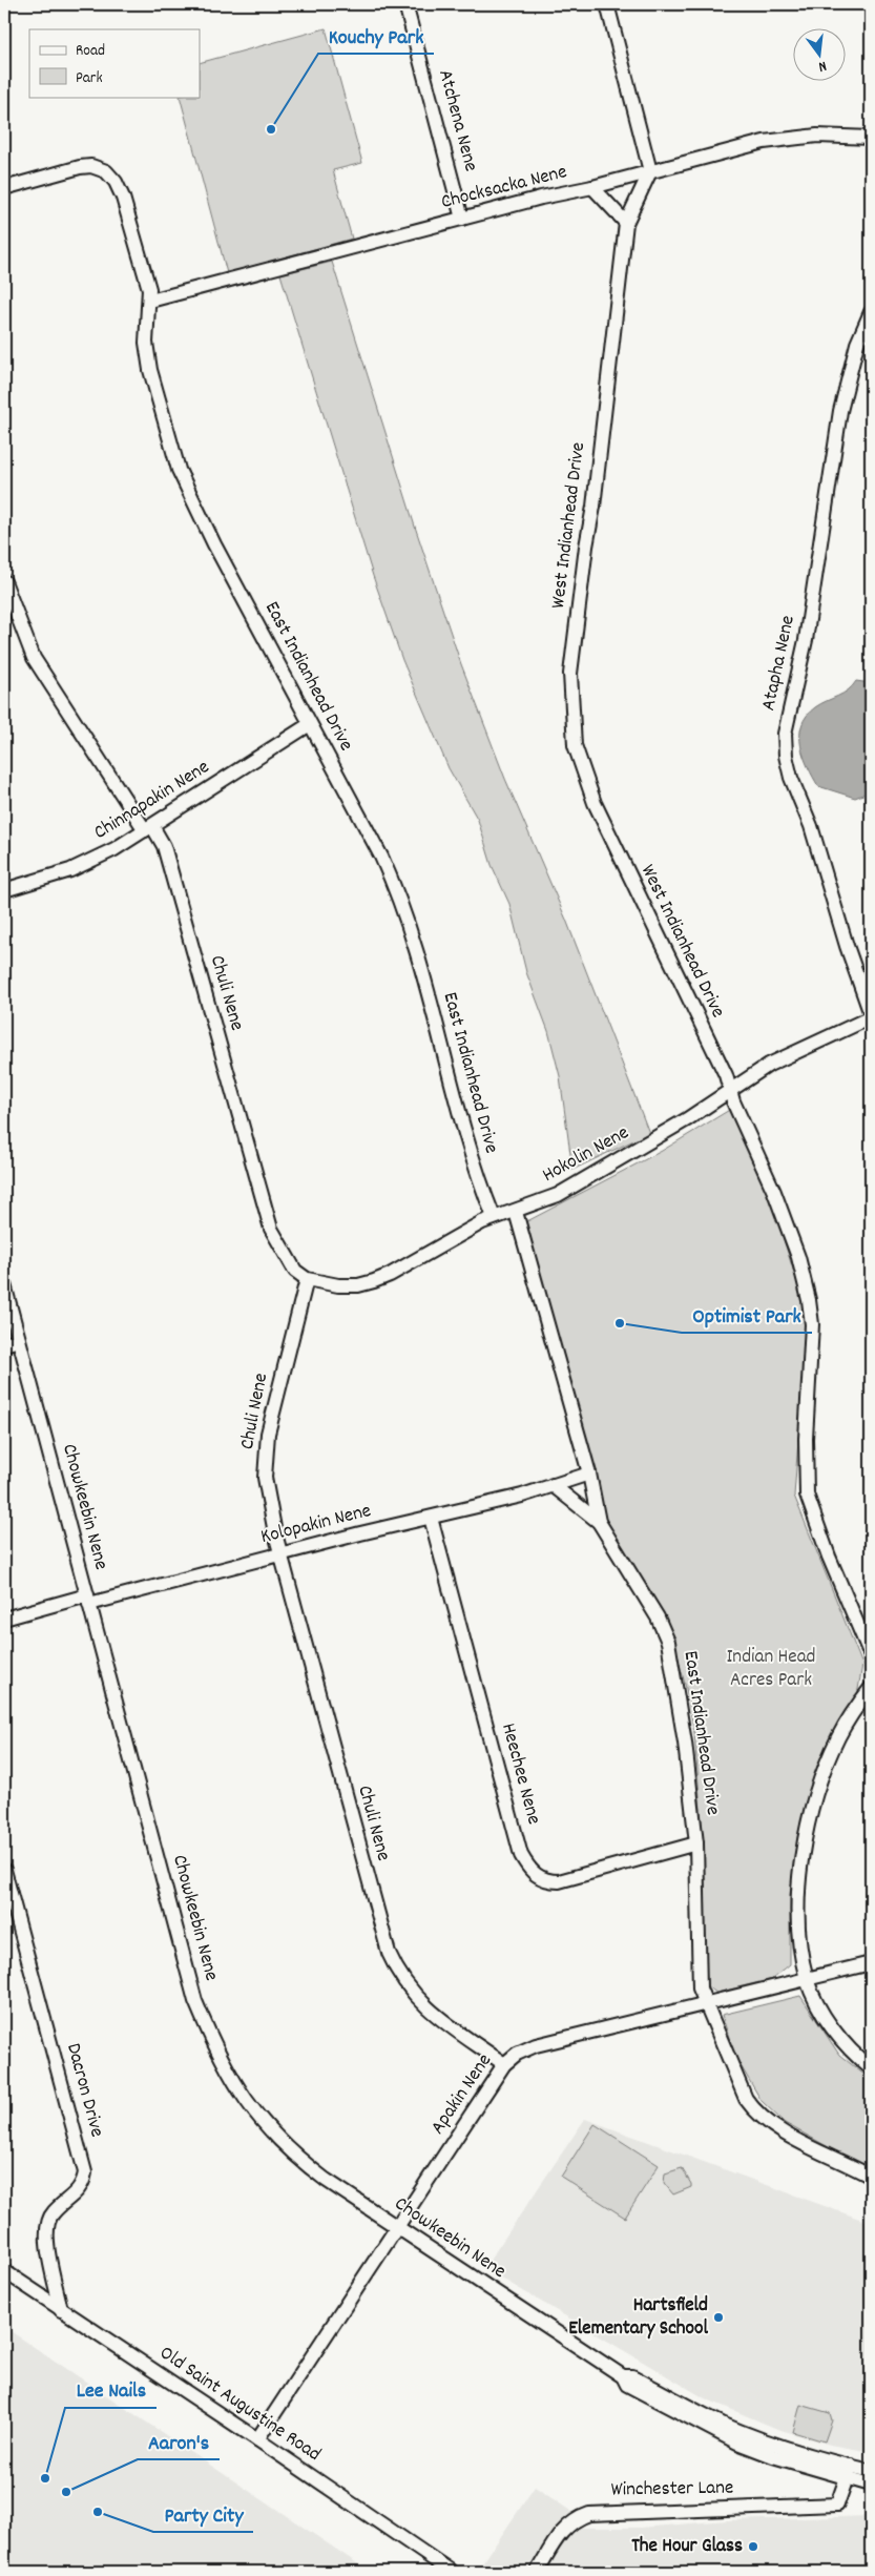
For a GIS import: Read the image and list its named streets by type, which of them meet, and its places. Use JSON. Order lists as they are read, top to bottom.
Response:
{
  "streets": {
    "street": [
      "Atchena Nene",
      "Chocksacka Nene",
      "West Indianhead Drive",
      "Atapha Nene",
      "East Indianhead Drive",
      "Chinnapakin Nene",
      "Chuli Nene",
      "Hokolin Nene",
      "Chowkeebin Nene",
      "Kolopakin Nene",
      "Heechee Nene",
      "Dacron Drive",
      "Apakin Nene",
      "Old Saint Augustine Road",
      "Winchester Lane"
    ]
  },
  "crossings": [
    ["Atchena Nene", "Chocksacka Nene"],
    ["Chocksacka Nene", "West Indianhead Drive"],
    ["Chocksacka Nene", "East Indianhead Drive"],
    ["West Indianhead Drive", "Hokolin Nene"],
    ["Atapha Nene", "Hokolin Nene"],
    ["East Indianhead Drive", "Chinnapakin Nene"],
    ["East Indianhead Drive", "Hokolin Nene"],
    ["East Indianhead Drive", "Kolopakin Nene"],
    ["East Indianhead Drive", "Heechee Nene"],
    ["East Indianhead Drive", "Apakin Nene"],
    ["Chinnapakin Nene", "Chuli Nene"],
    ["Chuli Nene", "Hokolin Nene"],
    ["Chuli Nene", "Kolopakin Nene"],
    ["Chuli Nene", "Apakin Nene"],
    ["Chowkeebin Nene", "Kolopakin Nene"],
    ["Chowkeebin Nene", "Apakin Nene"],
    ["Chowkeebin Nene", "Winchester Lane"],
    ["Kolopakin Nene", "Heechee Nene"],
    ["Dacron Drive", "Old Saint Augustine Road"],
    ["Apakin Nene", "Old Saint Augustine Road"]
  ],
  "parks": ["Indian Head Acres Park"],
  "places": [
    "Kouchy Park",
    "Optimist Park",
    "Hartsfield Elementary School",
    "Lee Nails",
    "Aaron's",
    "Party City",
    "The Hour Glass"
  ],
  "legend": ["Road", "Park"],
  "north": "bottom"
}
